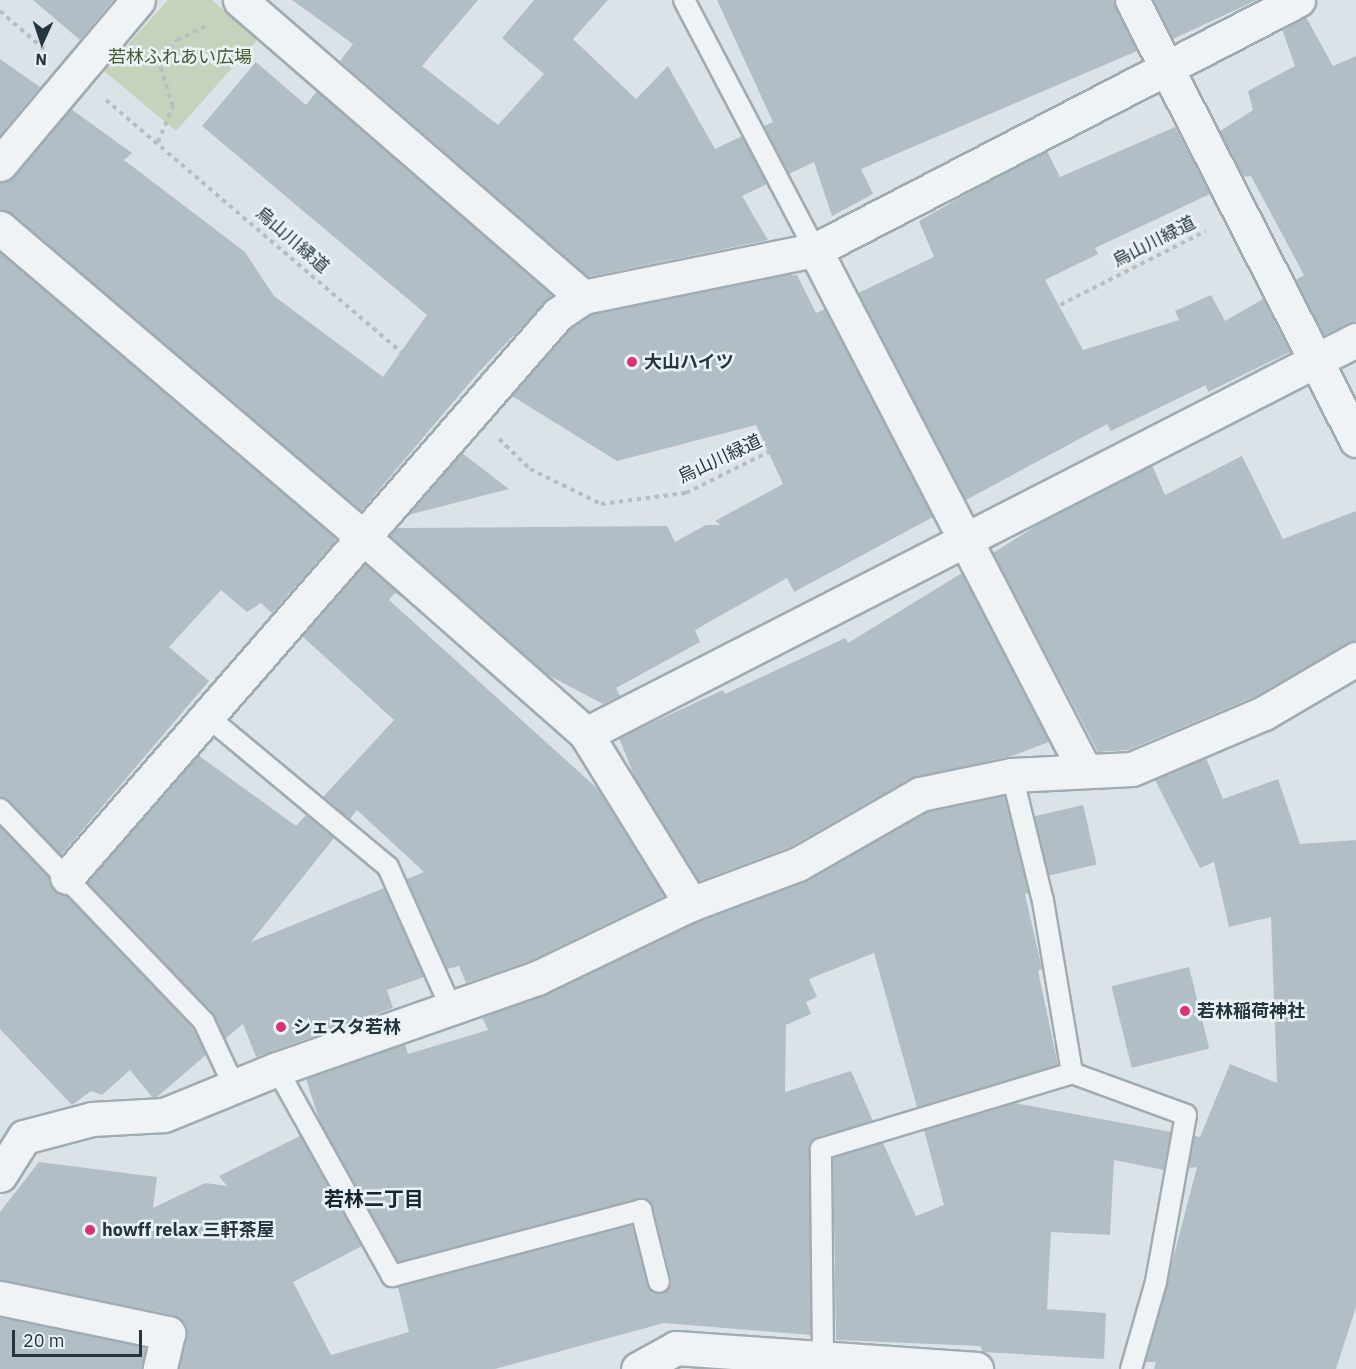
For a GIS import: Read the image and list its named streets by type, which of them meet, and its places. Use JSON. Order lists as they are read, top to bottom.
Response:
{
  "streets": {
    "path": ["烏山川緑道"]
  },
  "districts": ["若林二丁目"],
  "parks": ["若林ふれあい広場"],
  "places": [
    "大山ハイツ",
    "若林稲荷神社",
    "シェスタ若林",
    "howff relax 三軒茶屋"
  ],
  "scale_bar": "20 m",
  "north": "bottom"
}
